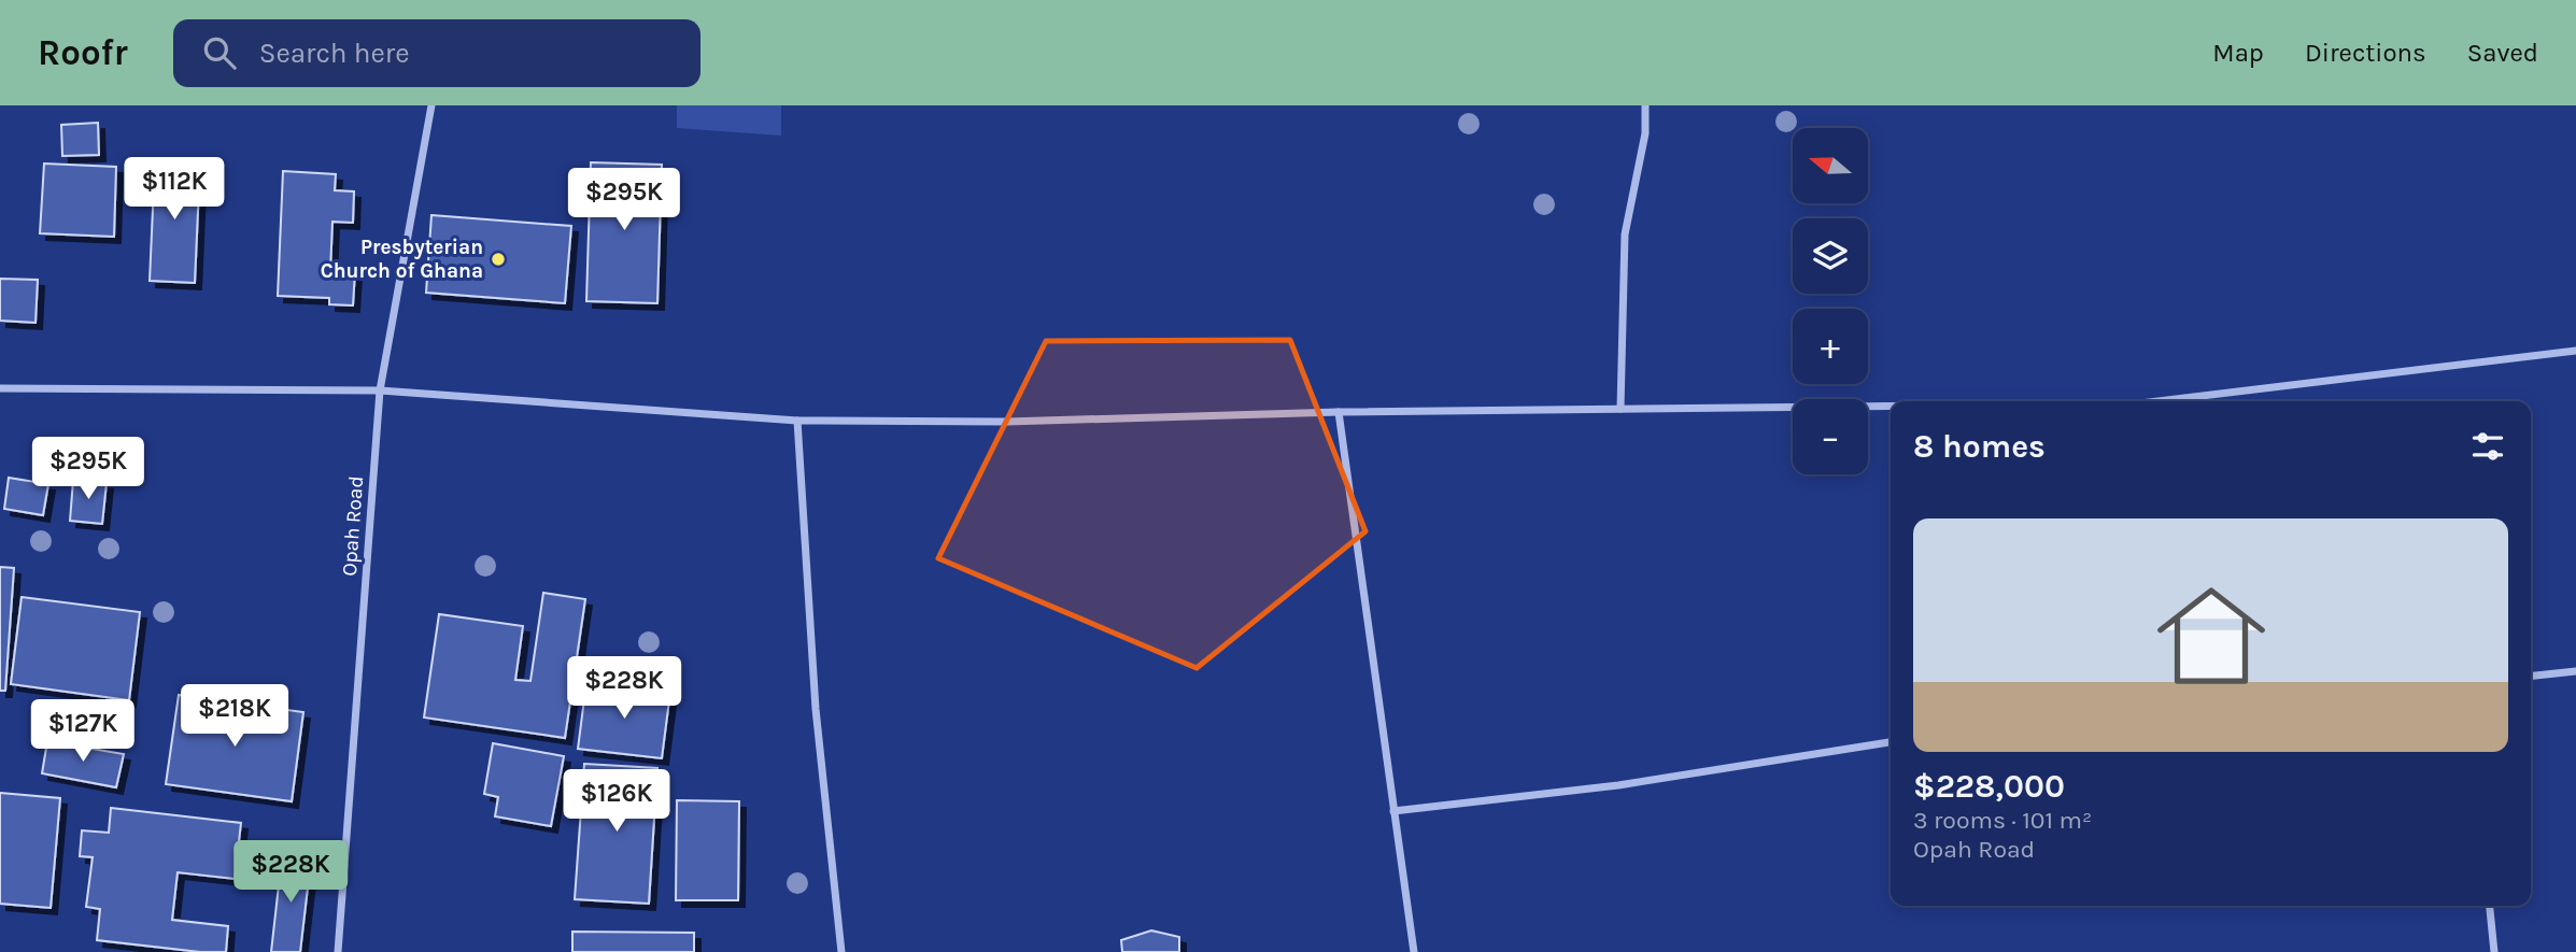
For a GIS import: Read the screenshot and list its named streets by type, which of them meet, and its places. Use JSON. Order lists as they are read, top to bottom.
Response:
{
  "streets": {
    "street": ["Opah Road"]
  },
  "places": ["Presbyterian Church of Ghana"],
  "north": "left",
  "page": {
    "header": "Roofr",
    "search": "Search here",
    "nav": ["Map", "Directions", "Saved"],
    "map_buttons": ["+", "−"],
    "price": [
      "$112K",
      "$295K",
      "$295K",
      "$228K",
      "$218K",
      "$127K",
      "$126K",
      "$228K"
    ],
    "heading": "8 homes",
    "list": [
      {
        "name": "$228,000",
        "note": "3 rooms · 101 m² · Opah Road"
      }
    ]
  }
}
